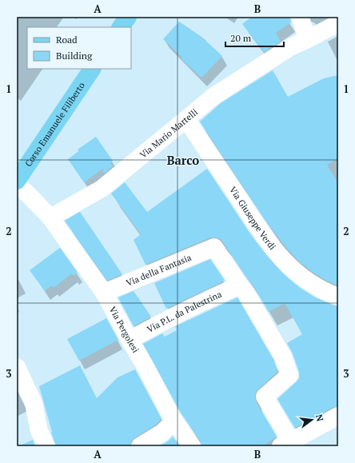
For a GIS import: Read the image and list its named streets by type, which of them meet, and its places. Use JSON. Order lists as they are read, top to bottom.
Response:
{
  "streets": {
    "main road": ["Corso Emanuele Filiberto"],
    "street": [
      "Via Mario Martelli",
      "Via Giuseppe Verdi",
      "Via della Fantasia",
      "Via P.L. da Palestrina",
      "Via Pergolesi"
    ]
  },
  "crossings": [
    ["Via Mario Martelli", "Via Giuseppe Verdi"],
    ["Via Mario Martelli", "Via Pergolesi"],
    ["Via della Fantasia", "Via P.L. da Palestrina"],
    ["Via della Fantasia", "Via Pergolesi"],
    ["Via P.L. da Palestrina", "Via Pergolesi"]
  ],
  "districts": ["Barco"],
  "legend": ["Road", "Building"],
  "scale_bar": "20 m",
  "north": "right",
  "grid": {
    "columns": ["A", "B"],
    "rows": ["1", "2", "3"]
  }
}
